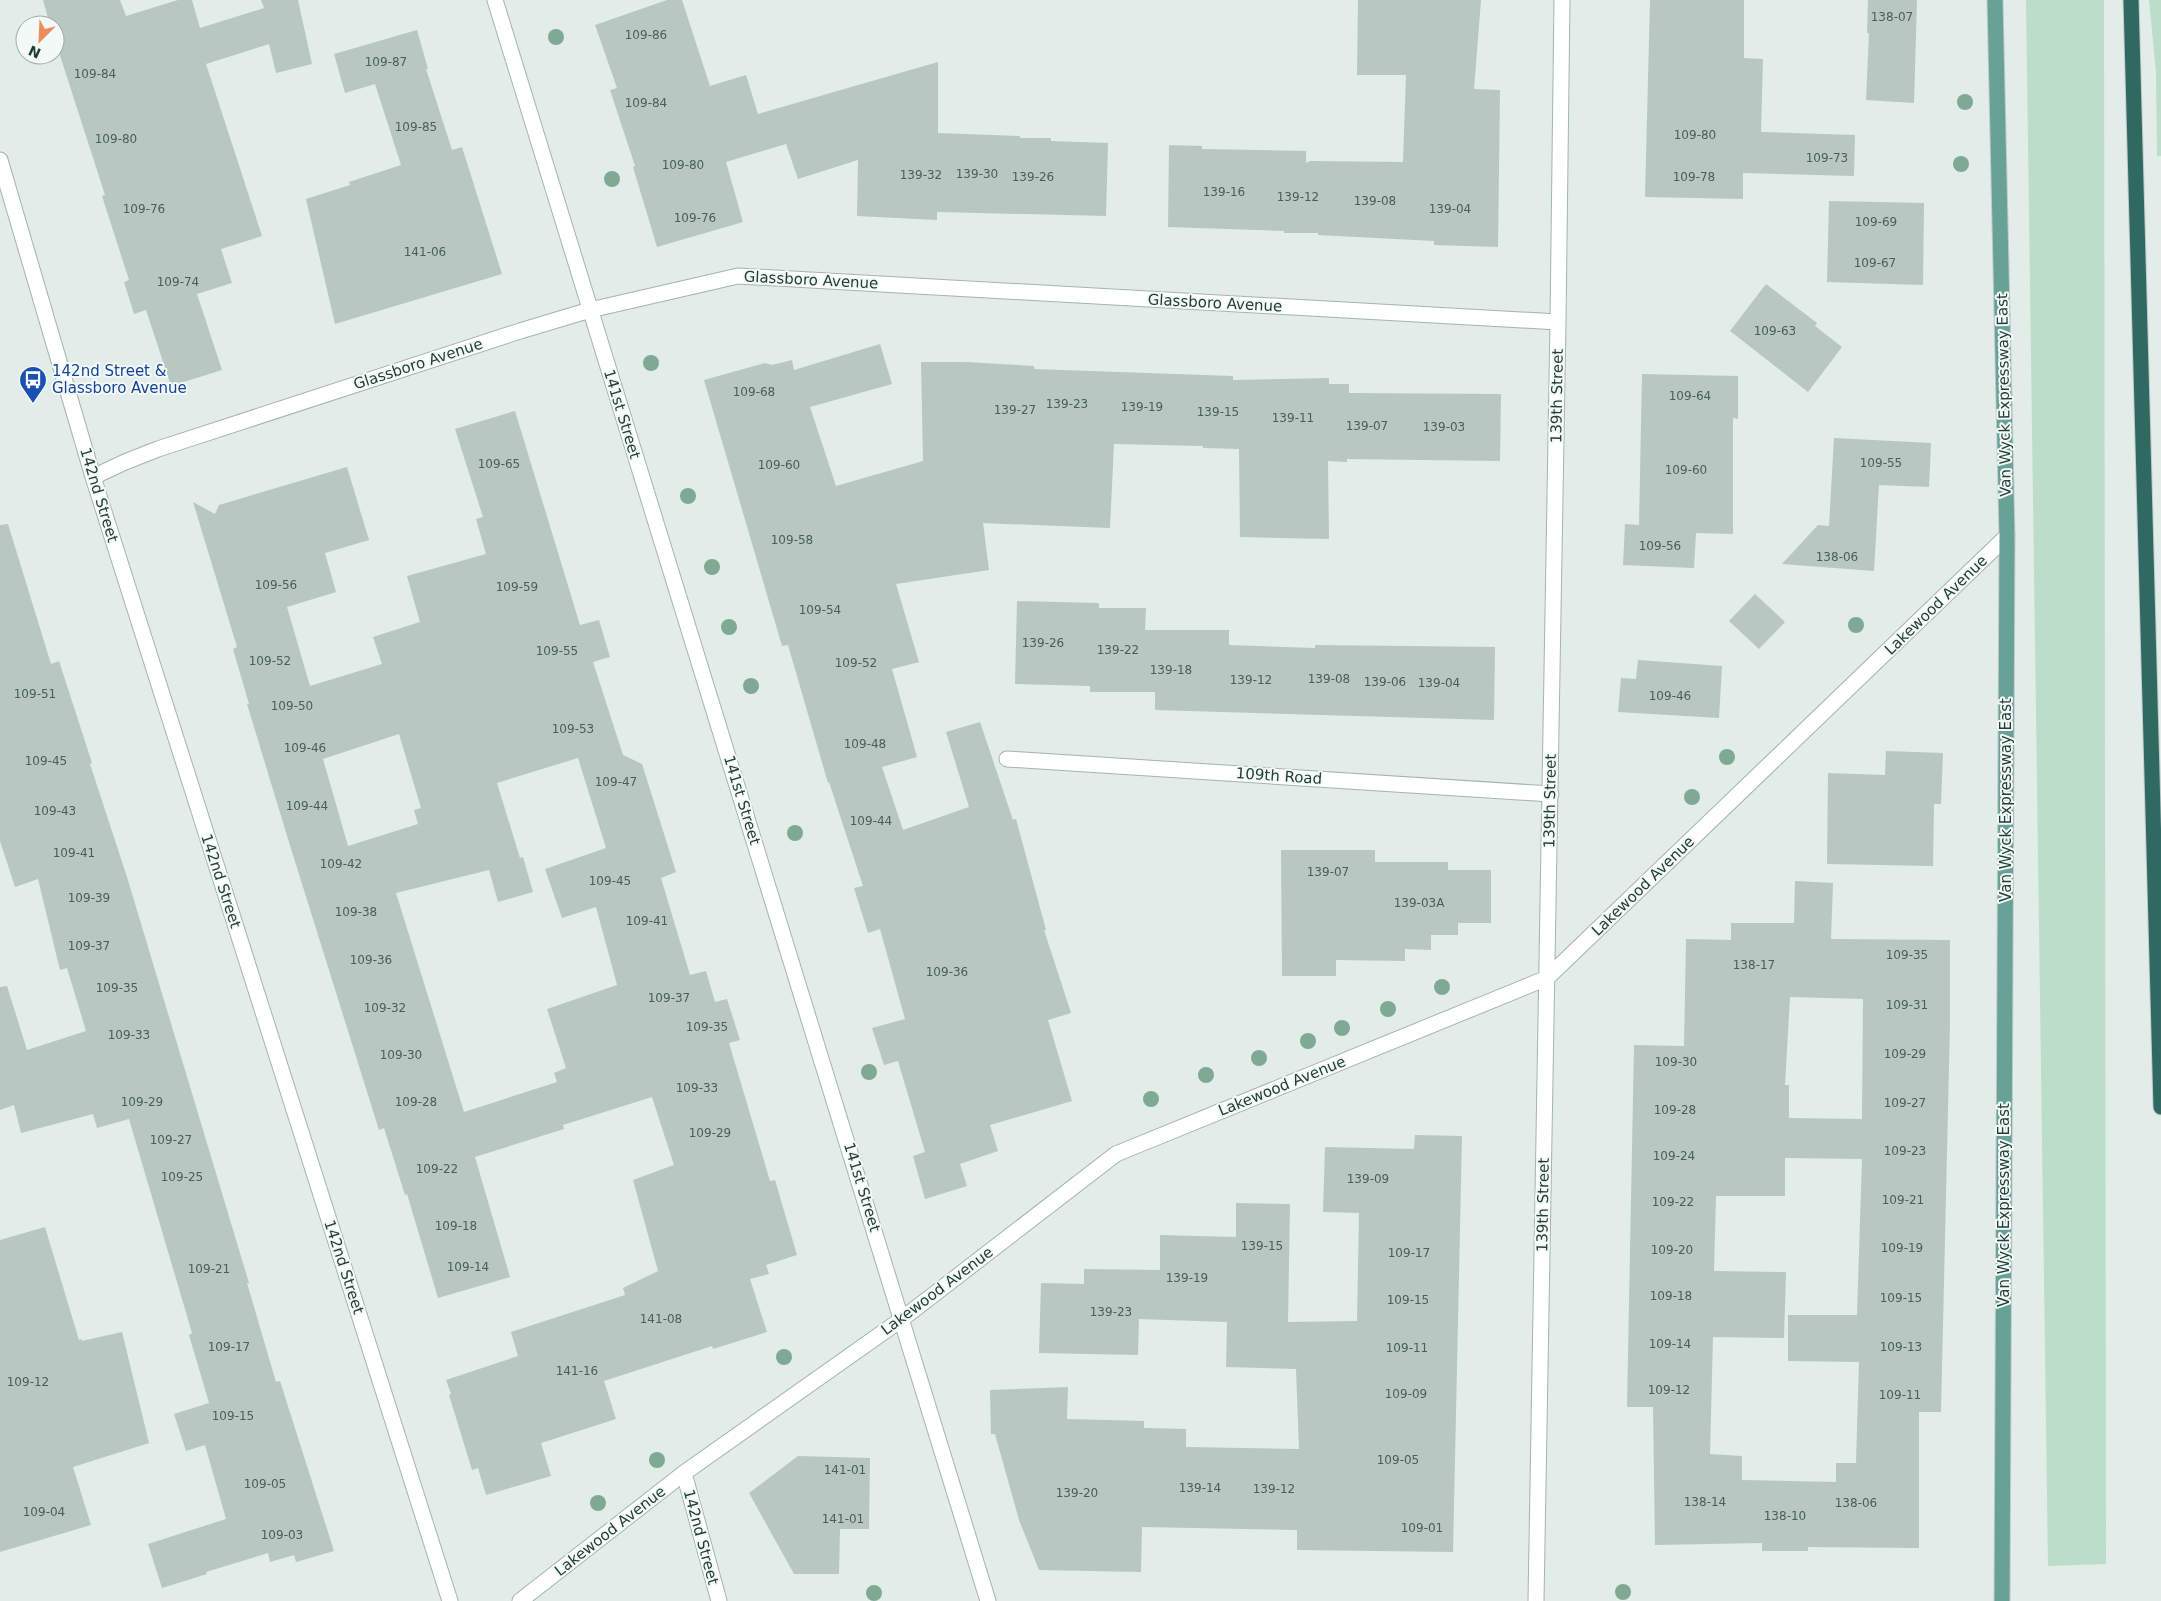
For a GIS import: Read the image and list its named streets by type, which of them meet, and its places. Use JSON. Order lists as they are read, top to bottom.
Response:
{
  "streets": {
    "main road": ["Van Wyck Expressway East"],
    "street": [
      "Glassboro Avenue",
      "139th Street",
      "141st Street",
      "142nd Street",
      "Lakewood Avenue",
      "109th Road"
    ]
  },
  "crossings": [
    ["Glassboro Avenue", "139th Street"],
    ["Glassboro Avenue", "141st Street"],
    ["Glassboro Avenue", "142nd Street"],
    ["Van Wyck Expressway East", "Lakewood Avenue"],
    ["139th Street", "Lakewood Avenue"],
    ["139th Street", "109th Road"],
    ["141st Street", "Lakewood Avenue"],
    ["142nd Street", "Lakewood Avenue"]
  ],
  "places": {
    "bus stop": ["142nd Street & Glassboro Avenue"]
  },
  "house_numbers": [
    "138-07",
    "109-86",
    "109-87",
    "109-84",
    "109-84",
    "109-85",
    "109-80",
    "109-80",
    "109-73",
    "109-80",
    "139-30",
    "139-32",
    "139-26",
    "109-78",
    "139-16",
    "139-12",
    "139-08",
    "109-76",
    "139-04",
    "109-76",
    "109-69",
    "141-06",
    "109-67",
    "109-74",
    "109-63",
    "109-68",
    "109-64",
    "139-23",
    "139-19",
    "139-27",
    "139-15",
    "139-11",
    "139-07",
    "139-03",
    "109-55",
    "109-65",
    "109-60",
    "109-60",
    "109-58",
    "109-56",
    "138-06",
    "109-56",
    "109-59",
    "109-54",
    "139-26",
    "139-22",
    "109-55",
    "109-52",
    "109-52",
    "139-18",
    "139-08",
    "139-12",
    "139-06",
    "139-04",
    "109-51",
    "109-46",
    "109-50",
    "109-53",
    "109-48",
    "109-46",
    "109-45",
    "109-47",
    "109-44",
    "109-43",
    "109-44",
    "109-41",
    "109-42",
    "139-07",
    "109-45",
    "109-39",
    "139-03A",
    "109-38",
    "109-41",
    "109-37",
    "109-35",
    "109-36",
    "138-17",
    "109-36",
    "109-35",
    "109-37",
    "109-31",
    "109-32",
    "109-35",
    "109-33",
    "109-29",
    "109-30",
    "109-30",
    "109-33",
    "109-29",
    "109-28",
    "109-27",
    "109-28",
    "109-29",
    "109-27",
    "109-23",
    "109-24",
    "109-22",
    "109-25",
    "139-09",
    "109-21",
    "109-22",
    "109-18",
    "139-15",
    "109-19",
    "109-20",
    "109-17",
    "109-14",
    "109-21",
    "139-19",
    "109-18",
    "109-15",
    "109-15",
    "139-23",
    "141-08",
    "109-14",
    "109-17",
    "109-13",
    "109-11",
    "141-16",
    "109-12",
    "109-12",
    "109-09",
    "109-11",
    "109-15",
    "109-05",
    "141-01",
    "109-05",
    "139-14",
    "139-12",
    "139-20",
    "138-14",
    "138-06",
    "109-04",
    "138-10",
    "141-01",
    "109-01",
    "109-03"
  ],
  "north": "bottom left"
}
